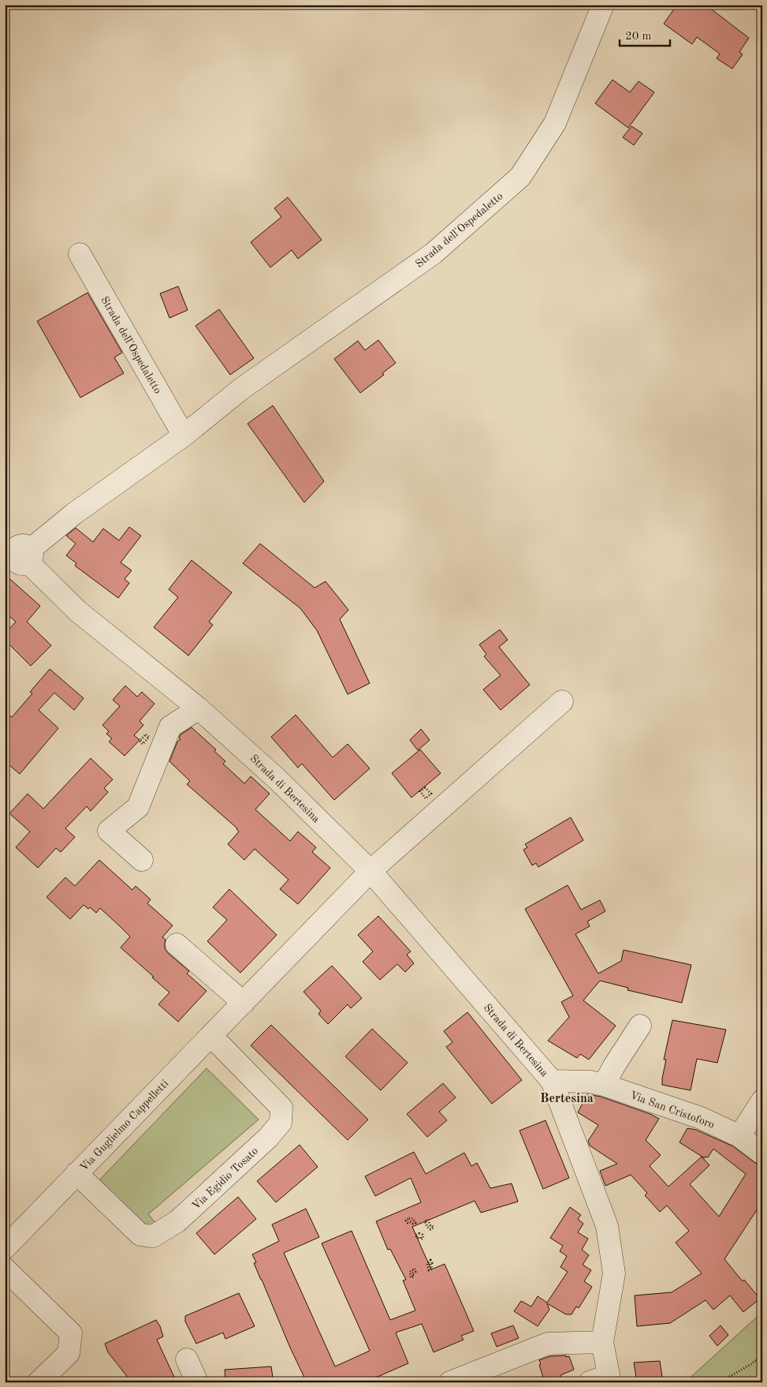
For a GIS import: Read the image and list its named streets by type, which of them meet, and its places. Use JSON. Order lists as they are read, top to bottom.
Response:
{
  "streets": {
    "street": [
      "Strada dell'Ospedaletto",
      "Strada di Bertesina",
      "Via San Cristoforo",
      "Via Guglielmo Cappelletti",
      "Via Egidio Tosato"
    ]
  },
  "crossings": [
    ["Strada dell'Ospedaletto", "Strada di Bertesina"],
    ["Strada di Bertesina", "Via San Cristoforo"],
    ["Strada di Bertesina", "Via Guglielmo Cappelletti"],
    ["Via Guglielmo Cappelletti", "Via Egidio Tosato"]
  ],
  "districts": ["Bertesina"],
  "scale_bar": "20 m"
}
